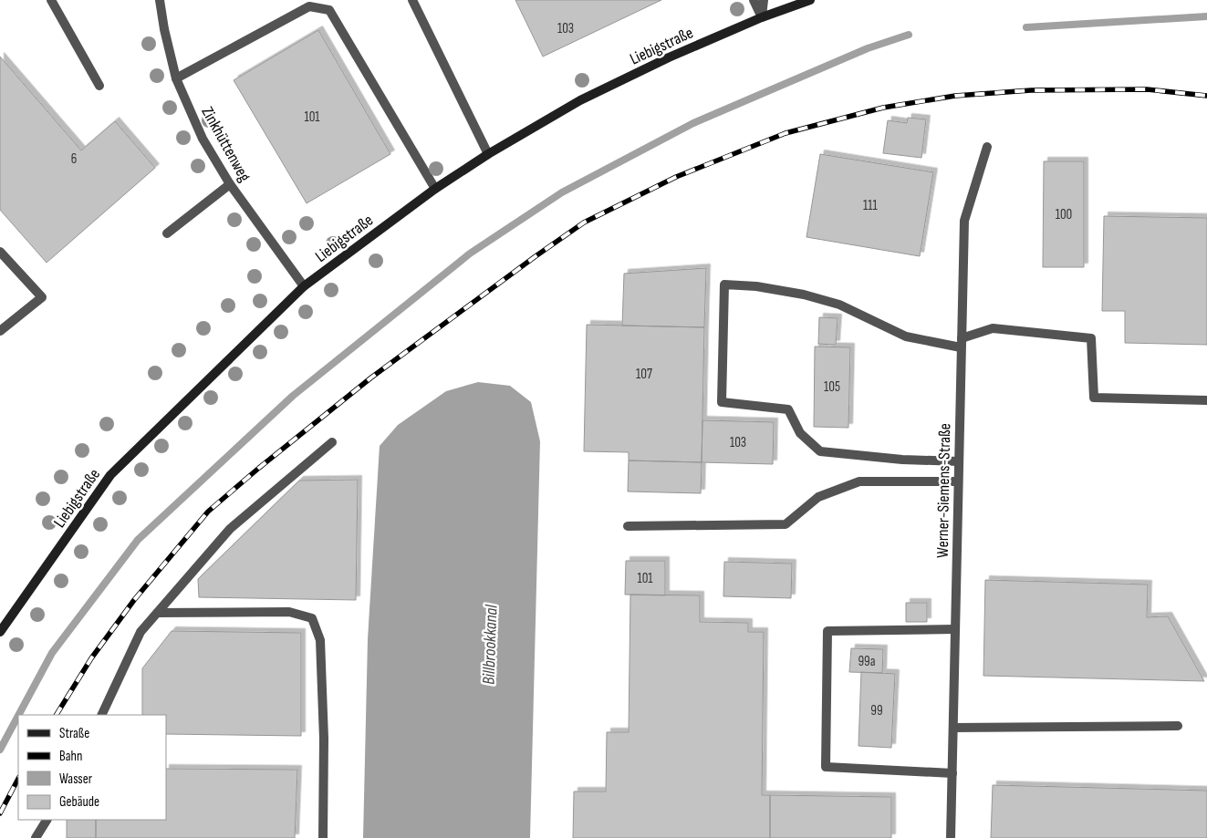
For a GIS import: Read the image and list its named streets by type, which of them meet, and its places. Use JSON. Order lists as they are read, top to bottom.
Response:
{
  "streets": {
    "main road": ["Liebigstraße"],
    "street": ["Zinkhüttenweg", "Werner-Siemens-Straße"]
  },
  "crossings": [
    ["Liebigstraße", "Zinkhüttenweg"]
  ],
  "water": ["Billbrookkanal"],
  "house_numbers": [
    "103",
    "101",
    "6",
    "111",
    "100",
    "107",
    "105",
    "103",
    "101",
    "99a",
    "99"
  ],
  "legend": [
    "Straße",
    "Bahn",
    "Wasser",
    "Gebäude"
  ]
}
